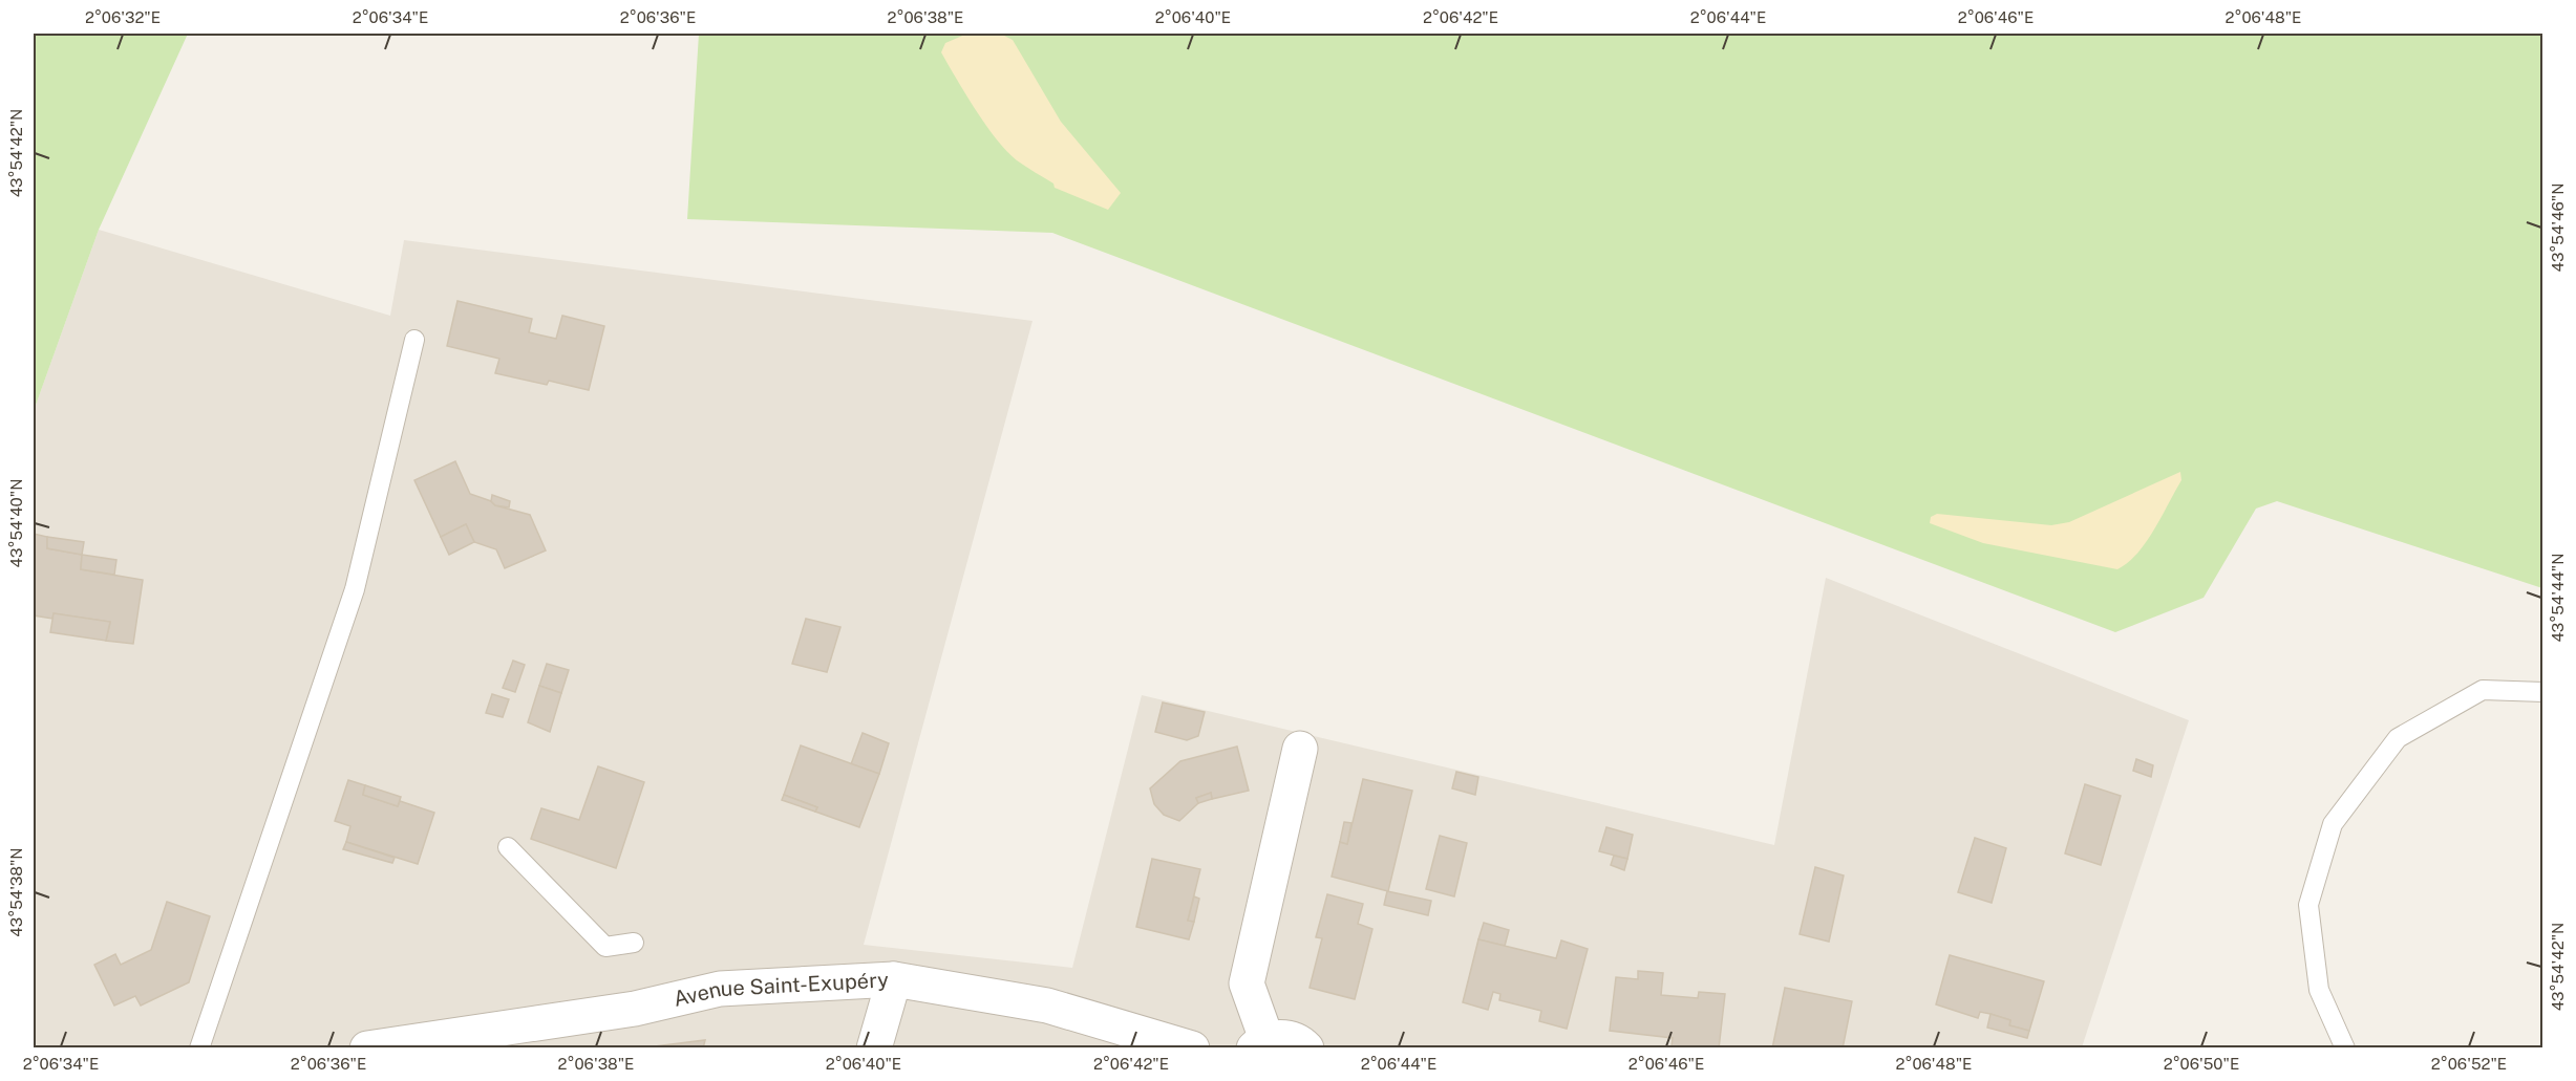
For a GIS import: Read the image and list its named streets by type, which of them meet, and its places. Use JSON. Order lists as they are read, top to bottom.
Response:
{
  "streets": {
    "street": ["Avenue Saint-Exupéry"]
  },
  "coordinates": [
    "2°06'32\"E",
    "2°06'34\"E",
    "2°06'36\"E",
    "2°06'38\"E",
    "2°06'40\"E",
    "2°06'42\"E",
    "2°06'44\"E",
    "2°06'46\"E",
    "2°06'48\"E",
    "43°54'42\"N",
    "43°54'46\"N",
    "43°54'40\"N",
    "43°54'44\"N",
    "43°54'38\"N",
    "2°06'50\"E",
    "2°06'52\"E"
  ]
}
